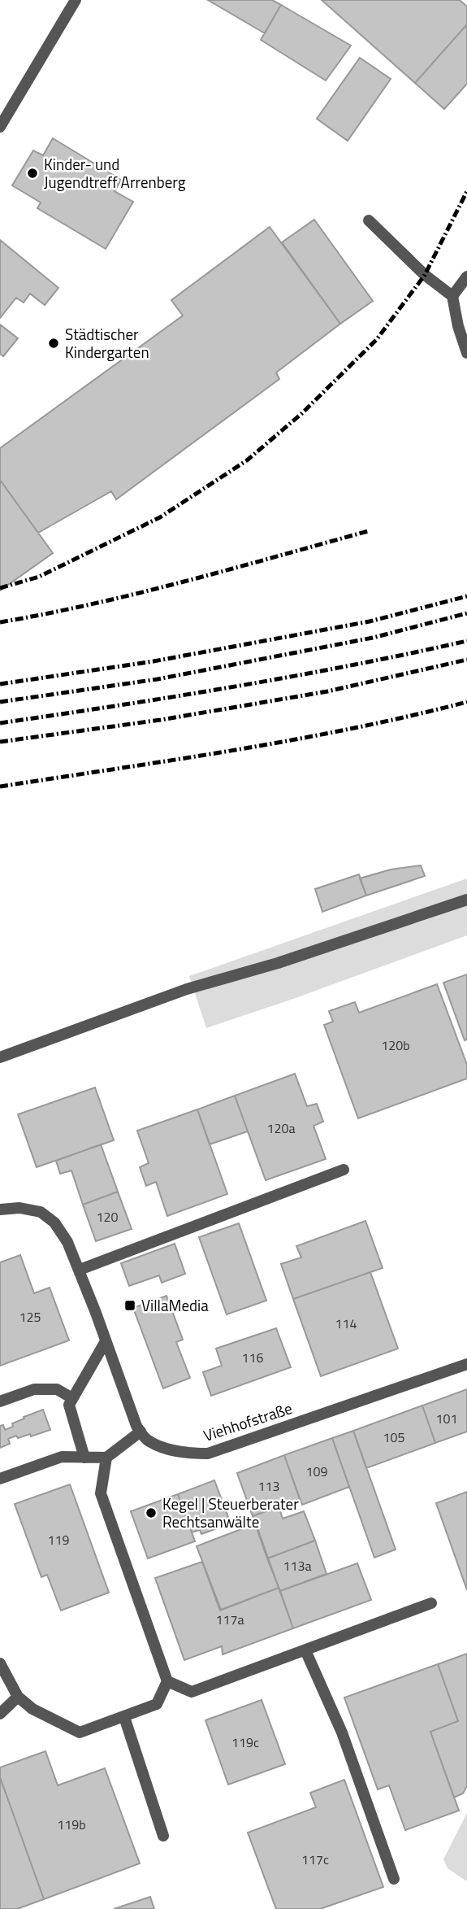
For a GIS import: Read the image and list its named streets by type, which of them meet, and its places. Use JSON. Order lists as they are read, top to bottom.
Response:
{
  "streets": {
    "street": ["Viehhofstraße"]
  },
  "places": {
    "other": ["Kinder- und Jugendtreff Arrenberg", "Städtischer Kindergarten", "Kegel | Steuerberater Rechtsanwälte"],
    "transit": ["VillaMedia"]
  },
  "house_numbers": [
    "120b",
    "120a",
    "120",
    "125",
    "114",
    "116",
    "101",
    "105",
    "109",
    "113",
    "119",
    "113a",
    "117a",
    "119c",
    "119b",
    "117c"
  ]
}
